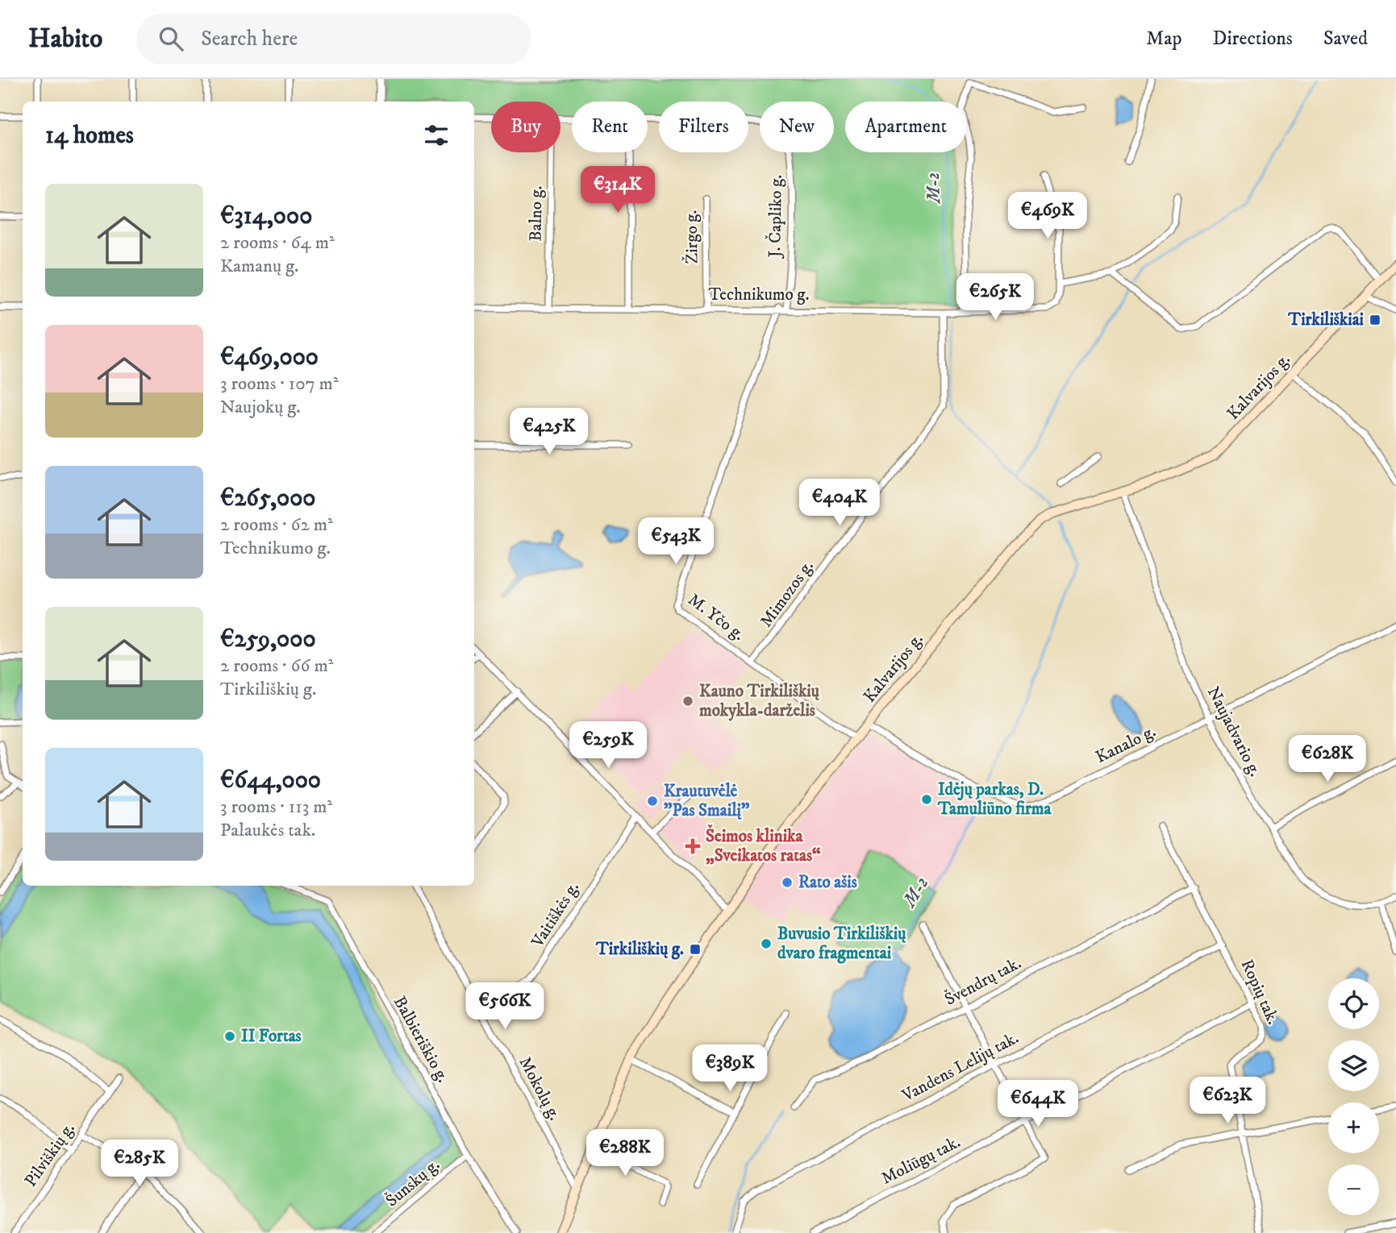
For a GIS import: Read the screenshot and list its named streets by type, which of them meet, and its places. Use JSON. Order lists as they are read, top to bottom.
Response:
{
  "streets": {
    "main road": ["Kalvarijos g."],
    "street": [
      "Balno g.",
      "J. Čapliko g.",
      "Žirgo g.",
      "Technikumo g.",
      "Mimozos g.",
      "M. Yčo g.",
      "Naujadvario g.",
      "Kanalo g.",
      "Vaitiškės g.",
      "Švendrų tak.",
      "Ropių tak.",
      "Balbieriškio g.",
      "Vandens Lelijų tak.",
      "Mokolų g.",
      "Pilviškių g.",
      "Moliūgų tak.",
      "Šunskų g."
    ]
  },
  "crossings": [
    ["Balno g.", "Technikumo g."],
    ["J. Čapliko g.", "Technikumo g."],
    ["Žirgo g.", "Technikumo g."],
    ["Technikumo g.", "Mimozos g."],
    ["Technikumo g.", "M. Yčo g."],
    ["Kalvarijos g.", "M. Yčo g."],
    ["Kalvarijos g.", "Naujadvario g."],
    ["Kalvarijos g.", "Kanalo g."],
    ["Kalvarijos g.", "Mokolų g."],
    ["Mimozos g.", "M. Yčo g."],
    ["Naujadvario g.", "Kanalo g."],
    ["Vaitiškės g.", "Mokolų g."],
    ["Švendrų tak.", "Ropių tak."],
    ["Ropių tak.", "Vandens Lelijų tak."],
    ["Ropių tak.", "Moliūgų tak."],
    ["Balbieriškio g.", "Šunskų g."]
  ],
  "water": ["M-2"],
  "places": {
    "transit": ["Tirkiliškiai", "Tirkiliškių g."],
    "other": [
      "Kauno Tirkiliškių mokykla-darželis",
      "Idėjų parkas, D. Tamuliūno firma",
      "Krautuvėlė \"Pas Smailį\"",
      "Rato ašis",
      "Buvusio Tirkiliškių dvaro fragmentai",
      "II Fortas"
    ],
    "health": ["Šeimos klinika „Sveikatos ratas“"]
  },
  "page": {
    "header": "Habito",
    "search": "Search here",
    "nav": ["Map", "Directions", "Saved"],
    "chip": [
      "Buy",
      "Rent",
      "Filters",
      "New",
      "Apartment"
    ],
    "heading": "14 homes",
    "price": [
      "€314K",
      "€469K",
      "€265K",
      "€425K",
      "€404K",
      "€543K",
      "€259K",
      "€628K",
      "€566K",
      "€389K",
      "€623K",
      "€644K",
      "€288K",
      "€285K"
    ],
    "list": [
      {
        "name": "€314,000",
        "note": "2 rooms · 64 m² · Kamanų g."
      },
      {
        "name": "€469,000",
        "note": "3 rooms · 107 m² · Naujokų g."
      },
      {
        "name": "€265,000",
        "note": "2 rooms · 62 m² · Technikumo g."
      },
      {
        "name": "€259,000",
        "note": "2 rooms · 66 m² · Tirkiliškių g."
      },
      {
        "name": "€644,000",
        "note": "3 rooms · 113 m² · Palaukės tak."
      }
    ],
    "map_buttons": ["+", "−"]
  }
}
